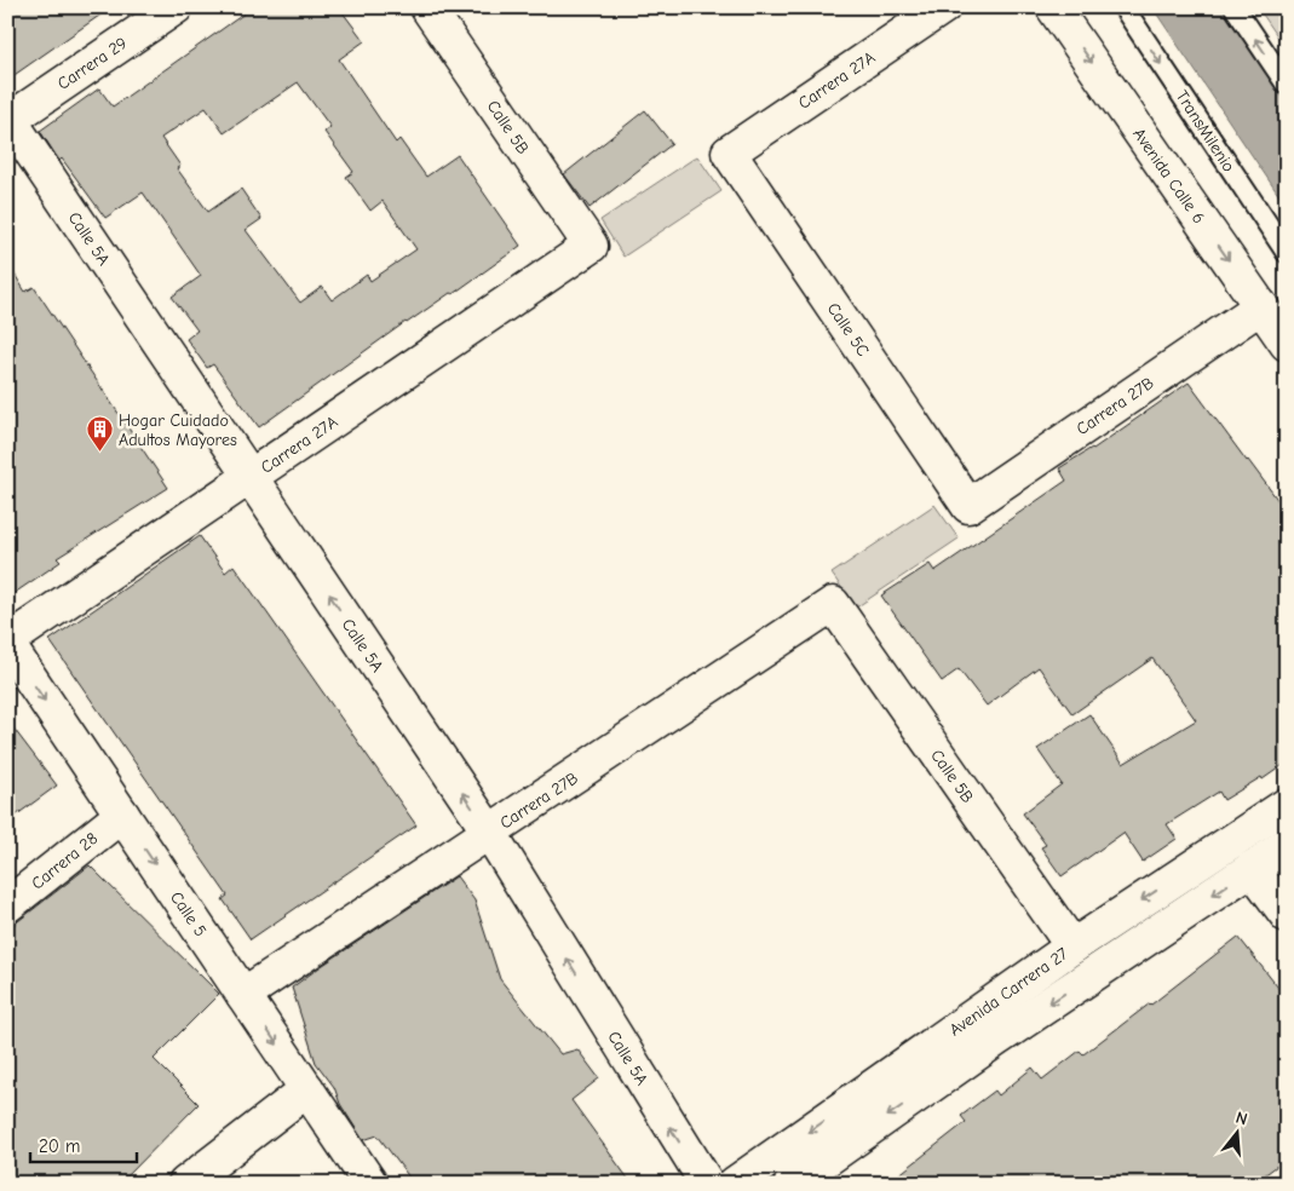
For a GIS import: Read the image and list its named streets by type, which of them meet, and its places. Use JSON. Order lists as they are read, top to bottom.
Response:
{
  "streets": {
    "street": [
      "Carrera 29",
      "Carrera 27A",
      "Calle 5B",
      "Avenida Calle 6",
      "Calle 5A",
      "Calle 5C",
      "Carrera 27B",
      "Carrera 28",
      "Calle 5",
      "Avenida Carrera 27"
    ],
    "lane": ["TransMilenio"]
  },
  "crossings": [
    ["Carrera 29", "Calle 5A"],
    ["Carrera 27A", "Calle 5B"],
    ["Carrera 27A", "Calle 5A"],
    ["Carrera 27A", "Calle 5C"],
    ["Carrera 27A", "Calle 5"],
    ["Calle 5B", "Carrera 27B"],
    ["Calle 5B", "Avenida Carrera 27"],
    ["Avenida Calle 6", "Carrera 27B"],
    ["Calle 5A", "Carrera 27B"],
    ["Calle 5C", "Carrera 27B"],
    ["Carrera 27B", "Calle 5"],
    ["Carrera 28", "Calle 5"]
  ],
  "one_way": [
    "Avenida Calle 6",
    "Calle 5A",
    "Calle 5",
    "Avenida Carrera 27"
  ],
  "places": {
    "building": ["Hogar Cuidado Adultos Mayores"]
  },
  "scale_bar": "20 m",
  "north": "top"
}
